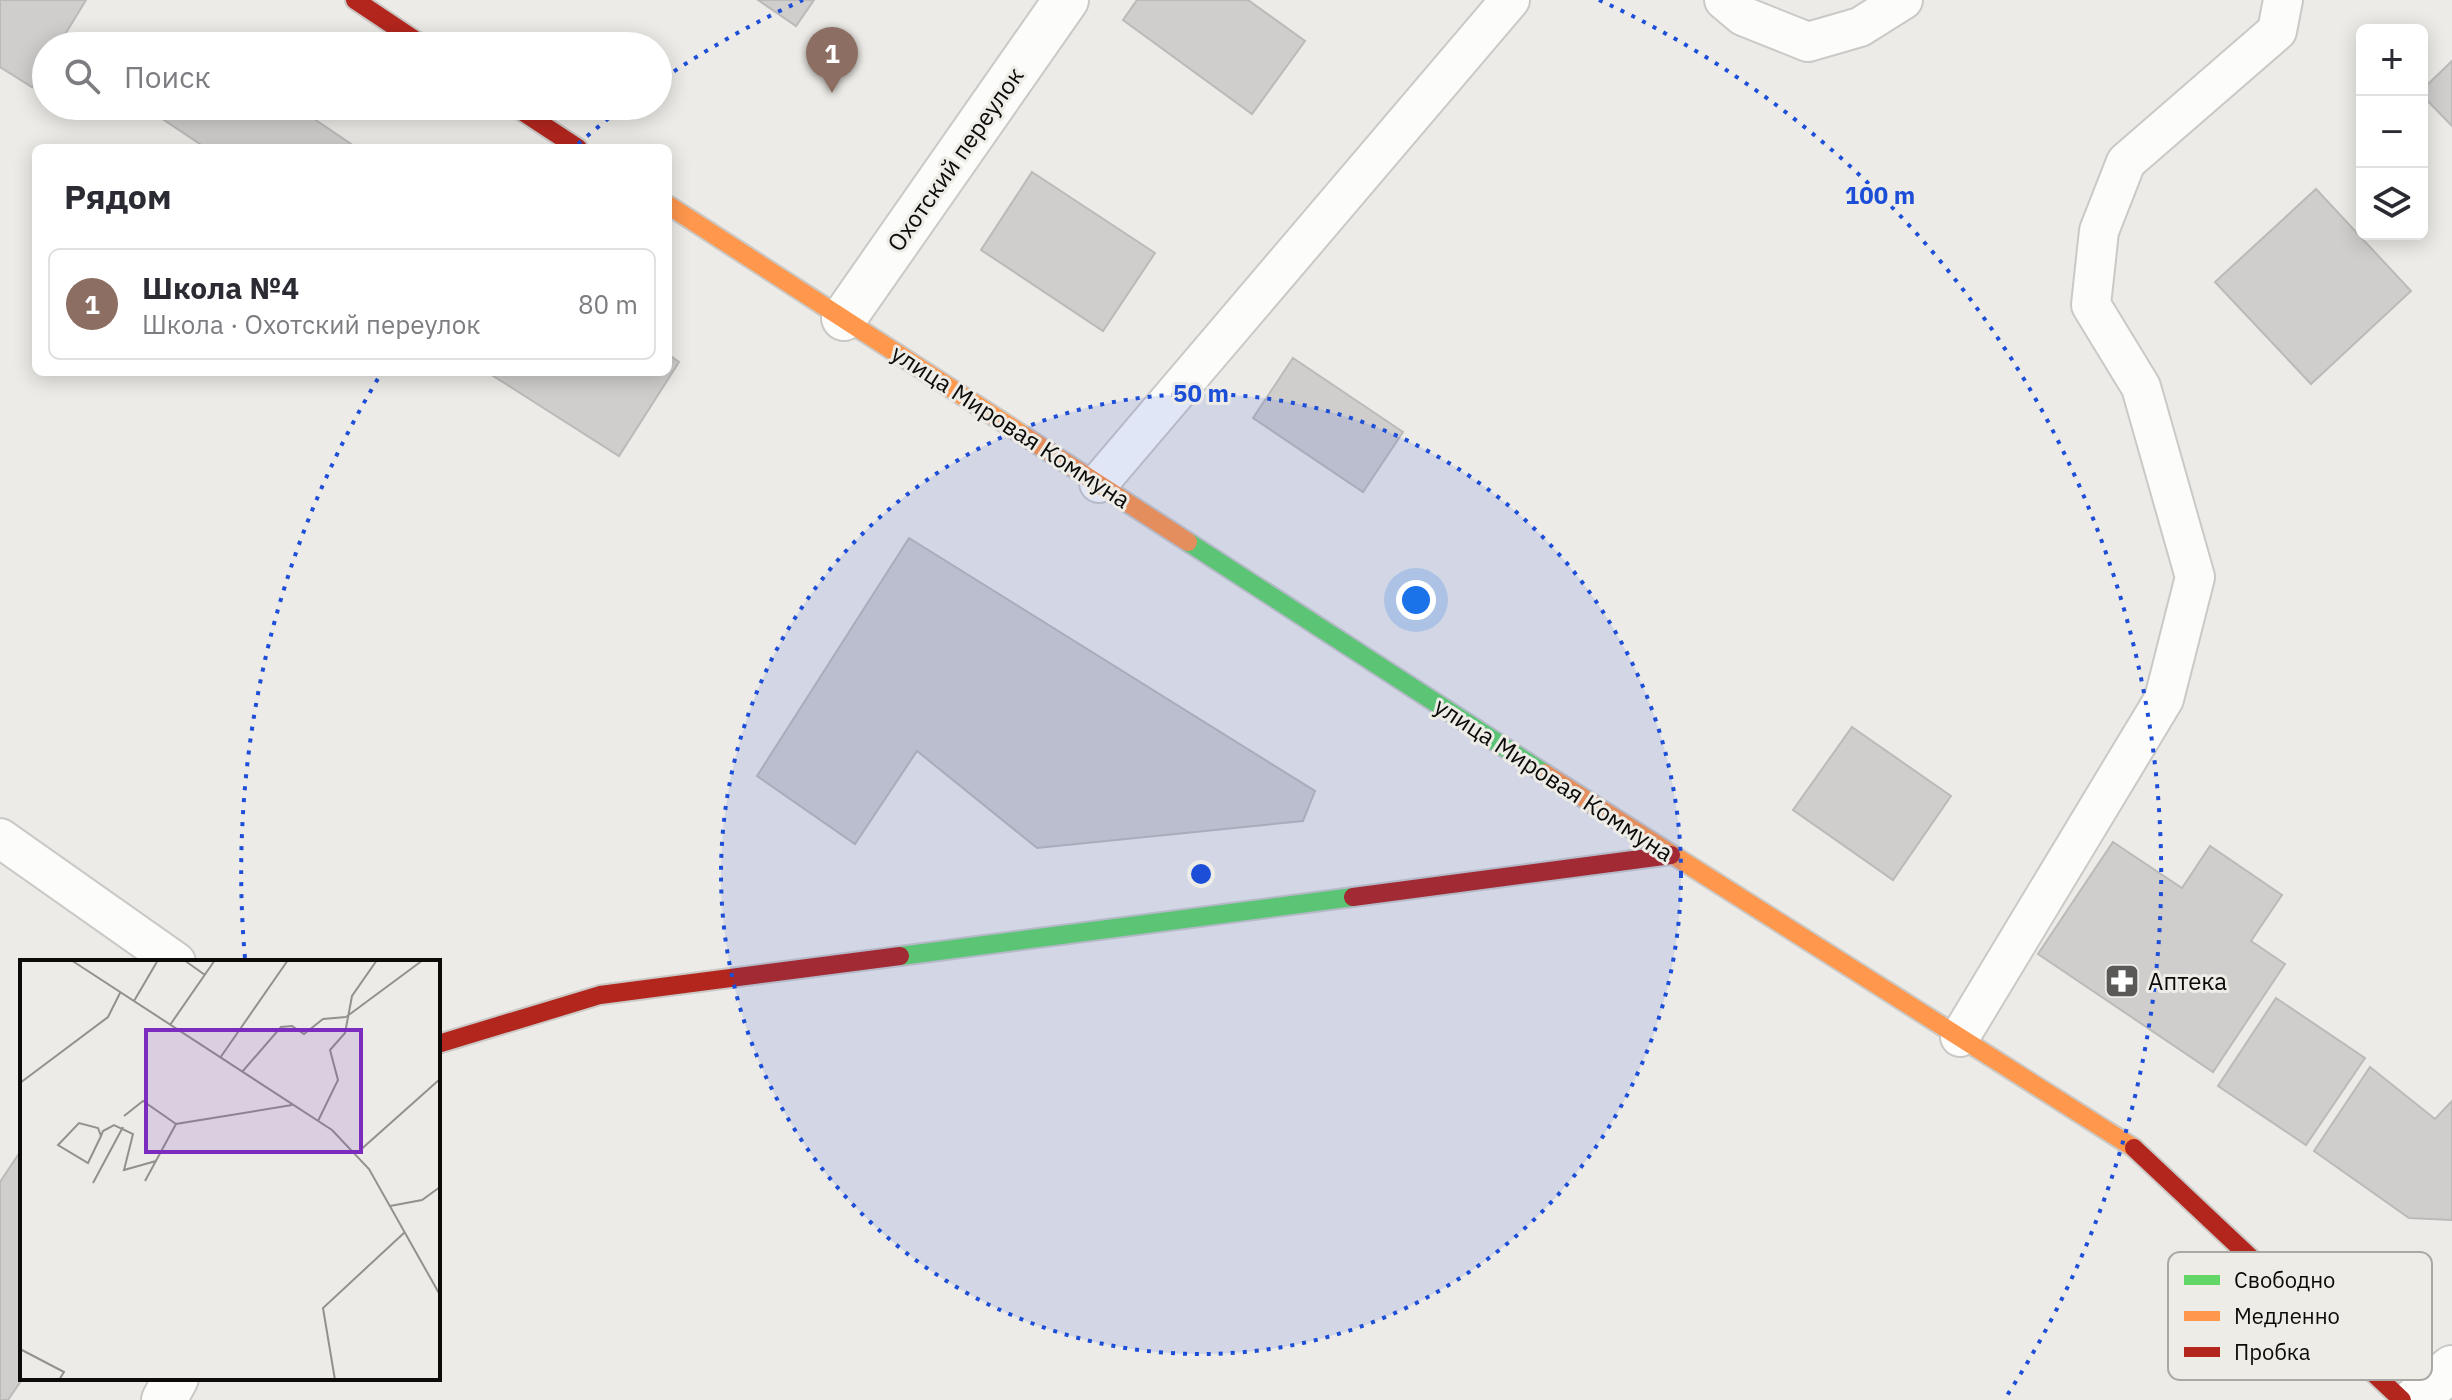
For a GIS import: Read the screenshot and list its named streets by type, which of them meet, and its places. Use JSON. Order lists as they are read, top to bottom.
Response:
{
  "streets": {
    "main road": ["улица Мировая Коммуна"],
    "street": ["Охотский переулок"]
  },
  "crossings": [
    ["Охотский переулок", "улица Мировая Коммуна"]
  ],
  "places": {
    "pharmacy": ["Аптека"]
  },
  "legend": ["Свободно", "Медленно", "Пробка"],
  "page": {
    "map_buttons": ["+", "−"],
    "pins": "1",
    "search": "Поиск",
    "heading": "Рядом",
    "list": [
      {
        "mark": "1",
        "name": "Школа №4",
        "note": "Школа · Охотский переулок",
        "value": "80 m"
      }
    ]
  },
  "rings": ["100 m", "50 m"]
}
